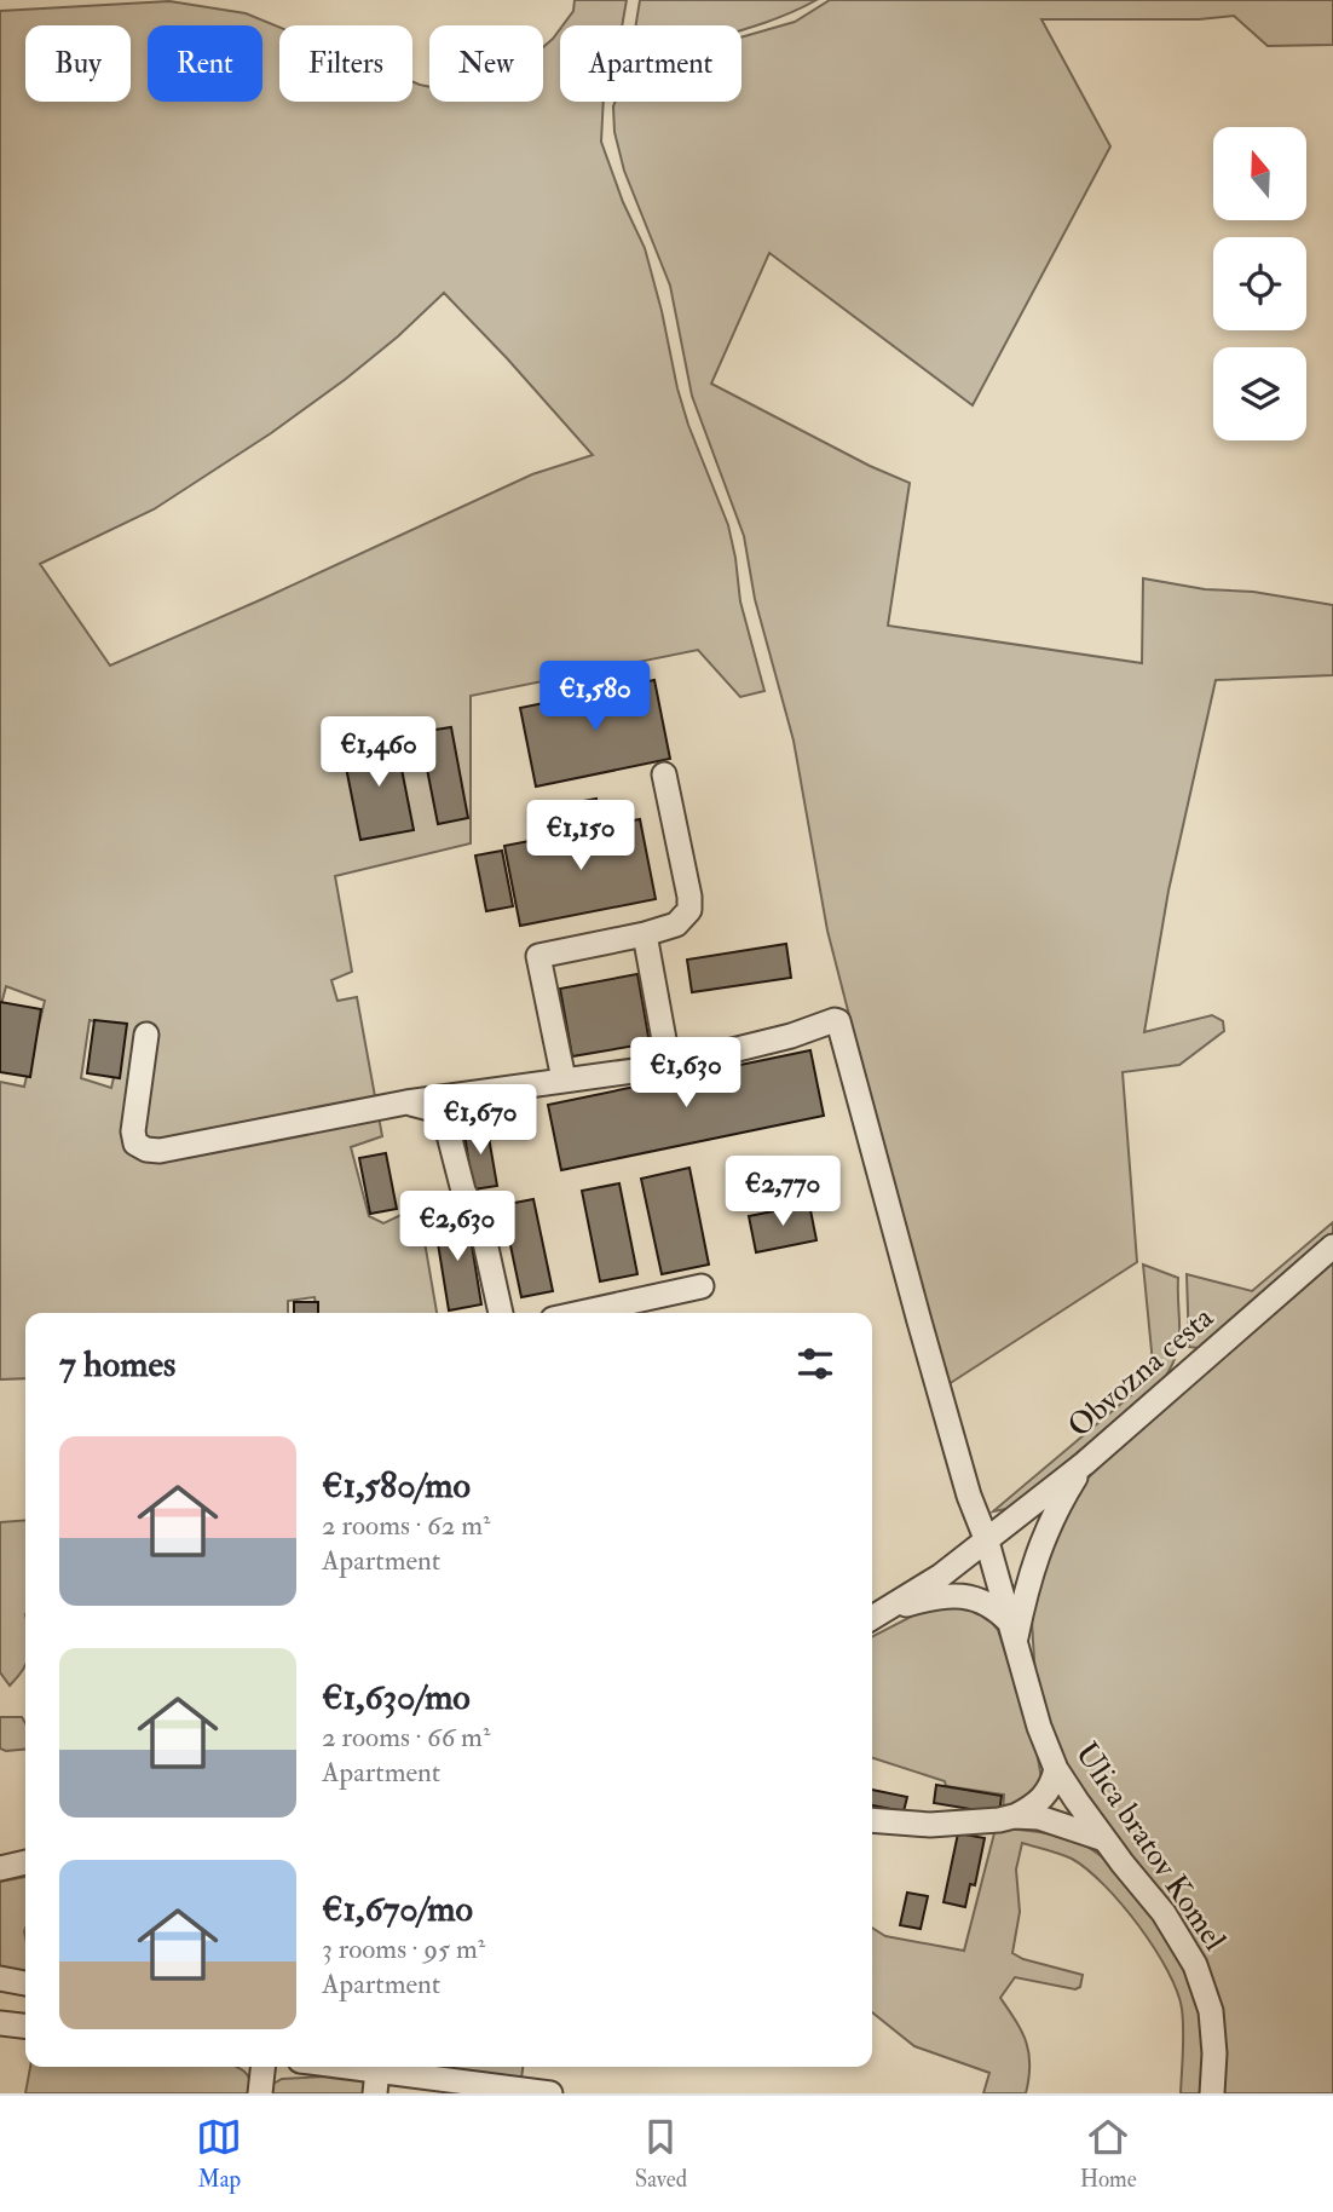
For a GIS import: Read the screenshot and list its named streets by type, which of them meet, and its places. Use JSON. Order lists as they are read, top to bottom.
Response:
{
  "streets": {
    "street": ["Obvozna cesta", "Ulica bratov Komel"]
  },
  "crossings": [
    ["Obvozna cesta", "Ulica bratov Komel"]
  ],
  "north": "top",
  "page": {
    "chip": [
      "Buy",
      "Rent",
      "Filters",
      "New",
      "Apartment"
    ],
    "price": [
      "€1,580",
      "€1,460",
      "€1,150",
      "€1,630",
      "€1,670",
      "€2,770",
      "€2,630"
    ],
    "heading": "7 homes",
    "list": [
      {
        "name": "€1,580/mo",
        "note": "2 rooms · 62 m² · Apartment"
      },
      {
        "name": "€1,630/mo",
        "note": "2 rooms · 66 m² · Apartment"
      },
      {
        "name": "€1,670/mo",
        "note": "3 rooms · 95 m² · Apartment"
      }
    ],
    "tabs": ["Map", "Saved", "Home"]
  }
}
